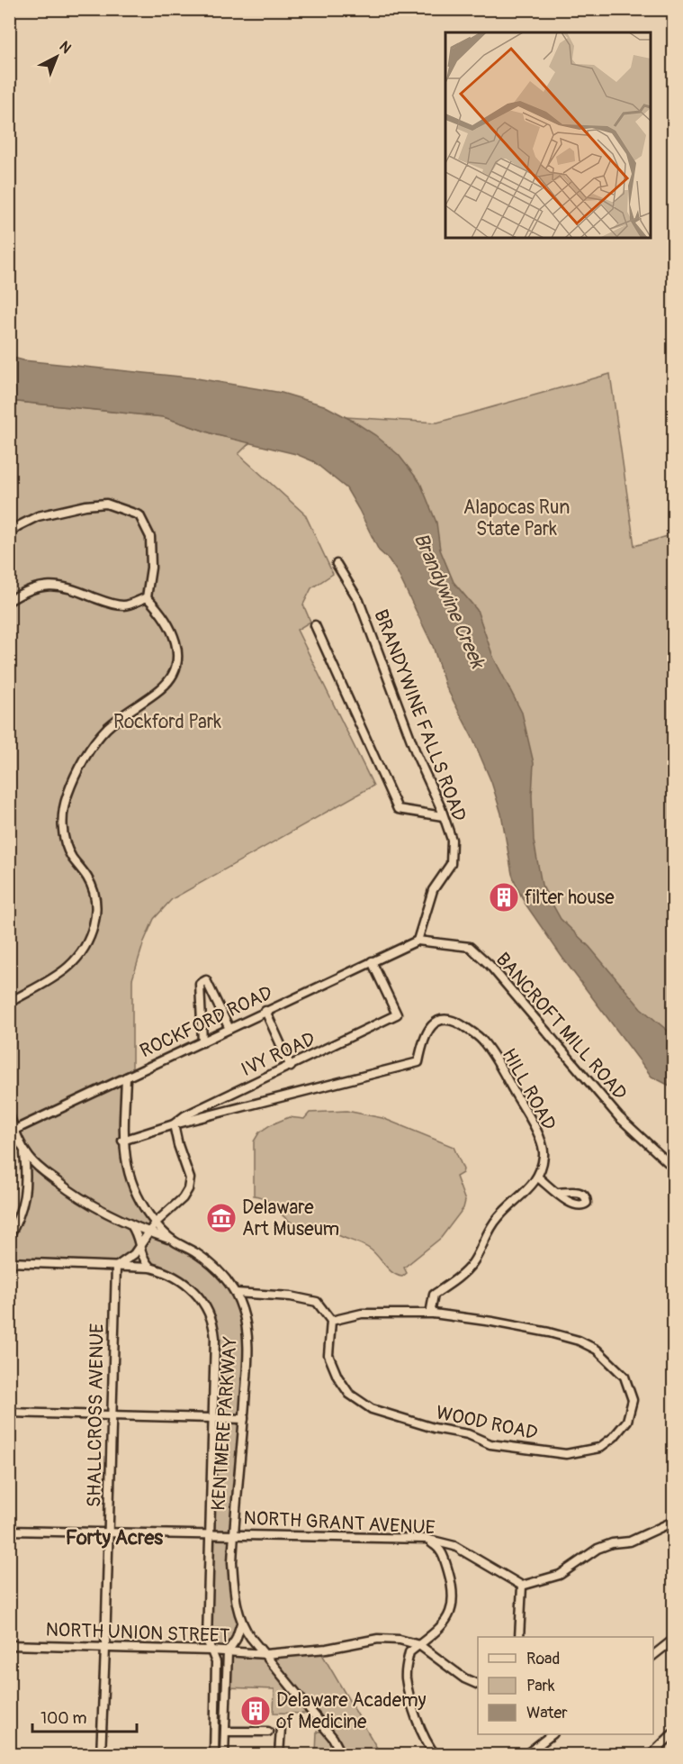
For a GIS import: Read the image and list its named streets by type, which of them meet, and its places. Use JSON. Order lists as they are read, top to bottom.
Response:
{
  "streets": {
    "street": [
      "BRANDYWINE FALLS ROAD",
      "ROCKFORD ROAD",
      "BANCROFT MILL ROAD",
      "IVY ROAD",
      "HILL ROAD",
      "SHALLCROSS AVENUE",
      "WOOD ROAD",
      "KENTMERE PARKWAY",
      "NORTH GRANT AVENUE",
      "NORTH UNION STREET"
    ]
  },
  "crossings": [
    ["BRANDYWINE FALLS ROAD", "ROCKFORD ROAD"],
    ["BRANDYWINE FALLS ROAD", "BANCROFT MILL ROAD"],
    ["ROCKFORD ROAD", "BANCROFT MILL ROAD"],
    ["ROCKFORD ROAD", "IVY ROAD"],
    ["ROCKFORD ROAD", "KENTMERE PARKWAY"],
    ["IVY ROAD", "HILL ROAD"],
    ["SHALLCROSS AVENUE", "KENTMERE PARKWAY"],
    ["SHALLCROSS AVENUE", "NORTH GRANT AVENUE"],
    ["SHALLCROSS AVENUE", "NORTH UNION STREET"],
    ["KENTMERE PARKWAY", "NORTH GRANT AVENUE"],
    ["KENTMERE PARKWAY", "NORTH UNION STREET"]
  ],
  "districts": ["Forty Acres"],
  "water": ["Brandywine Creek"],
  "parks": ["Alapocas Run State Park", "Rockford Park"],
  "places": {
    "building": ["filter house", "Delaware Academy of Medicine"],
    "museum": ["Delaware Art Museum"]
  },
  "legend": ["Road", "Park", "Water"],
  "scale_bar": "100 m",
  "north": "top right"
}
